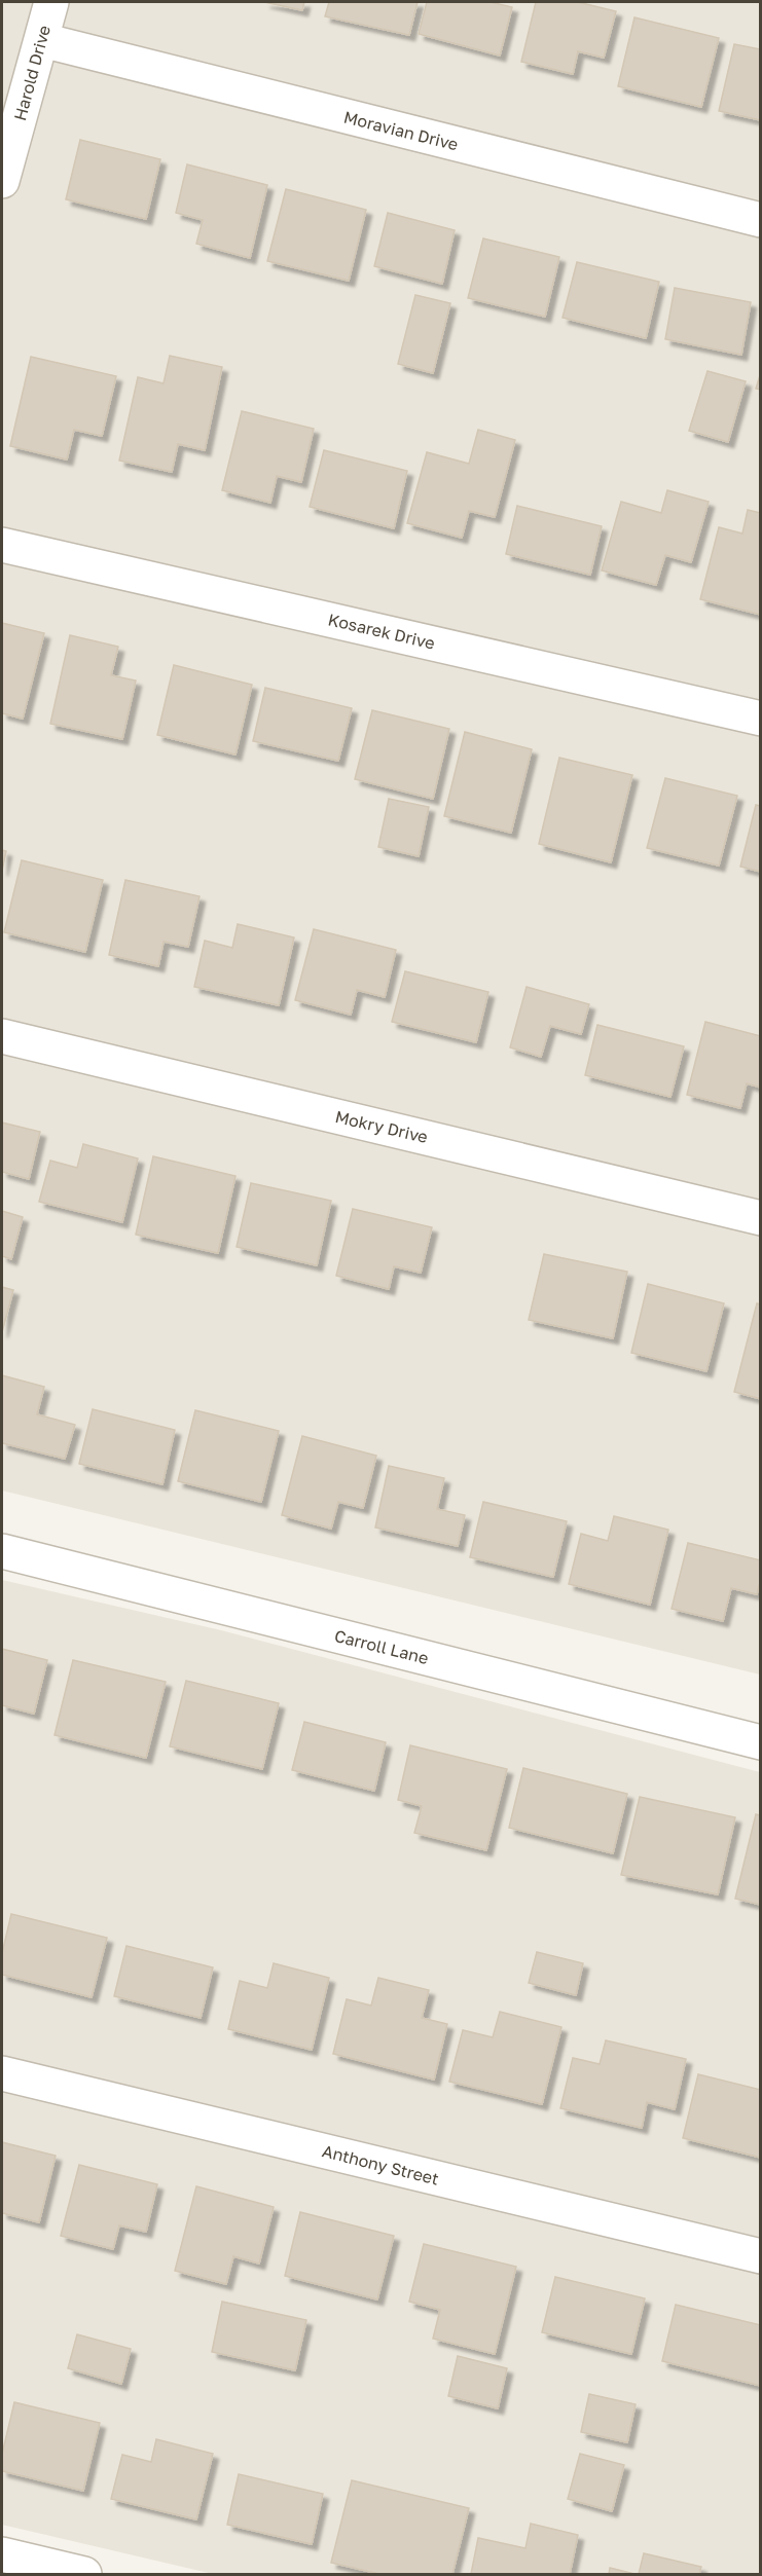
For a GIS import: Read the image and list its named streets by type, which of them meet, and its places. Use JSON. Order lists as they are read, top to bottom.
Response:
{
  "streets": {
    "street": [
      "Harold Drive",
      "Moravian Drive",
      "Kosarek Drive",
      "Mokry Drive",
      "Carroll Lane",
      "Anthony Street"
    ]
  },
  "crossings": [
    ["Harold Drive", "Moravian Drive"]
  ]
}
